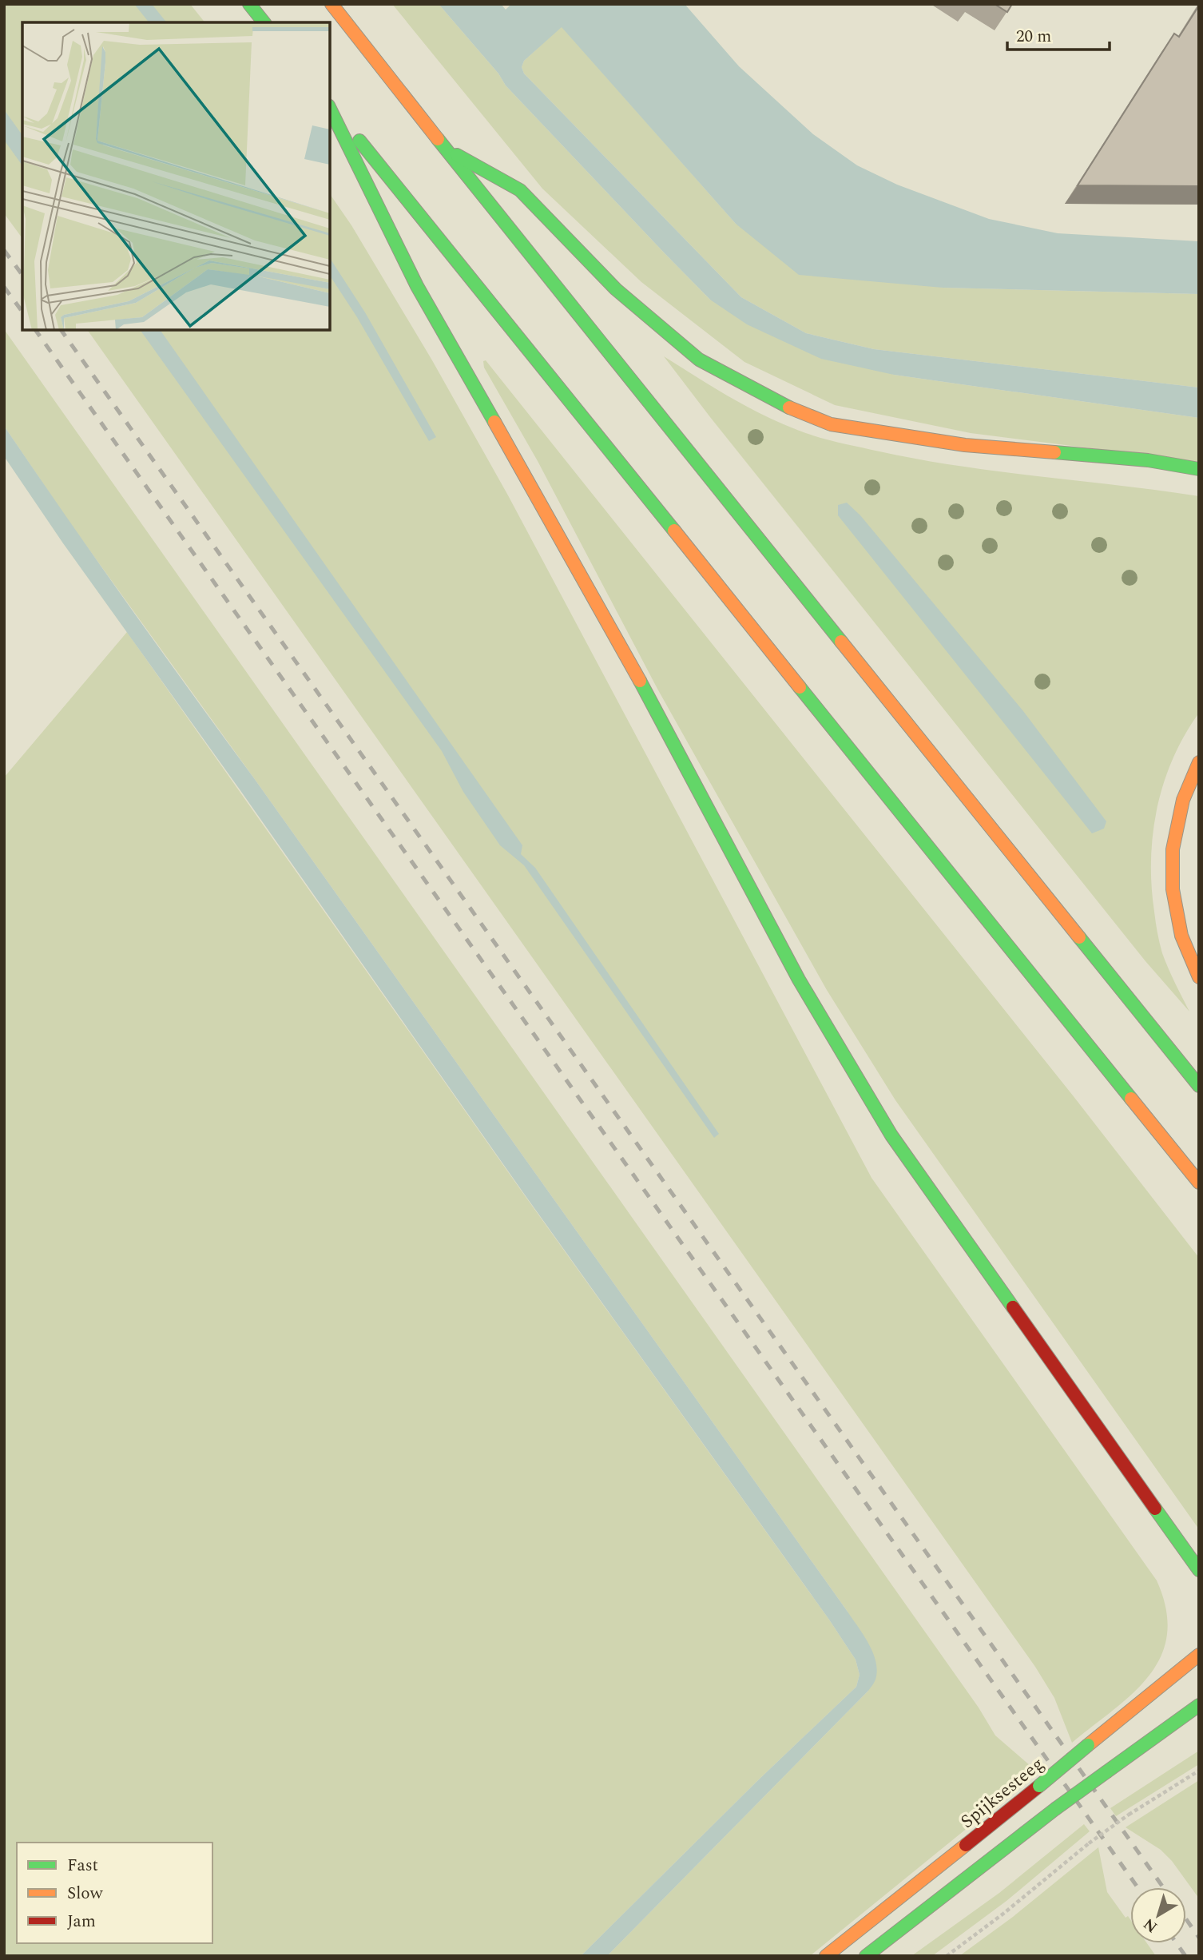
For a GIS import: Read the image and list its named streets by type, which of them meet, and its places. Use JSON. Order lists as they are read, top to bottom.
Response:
{
  "streets": {
    "main road": ["Spijksesteeg"]
  },
  "legend": ["Fast", "Slow", "Jam"],
  "scale_bar": "20 m",
  "north": "bottom left"
}
